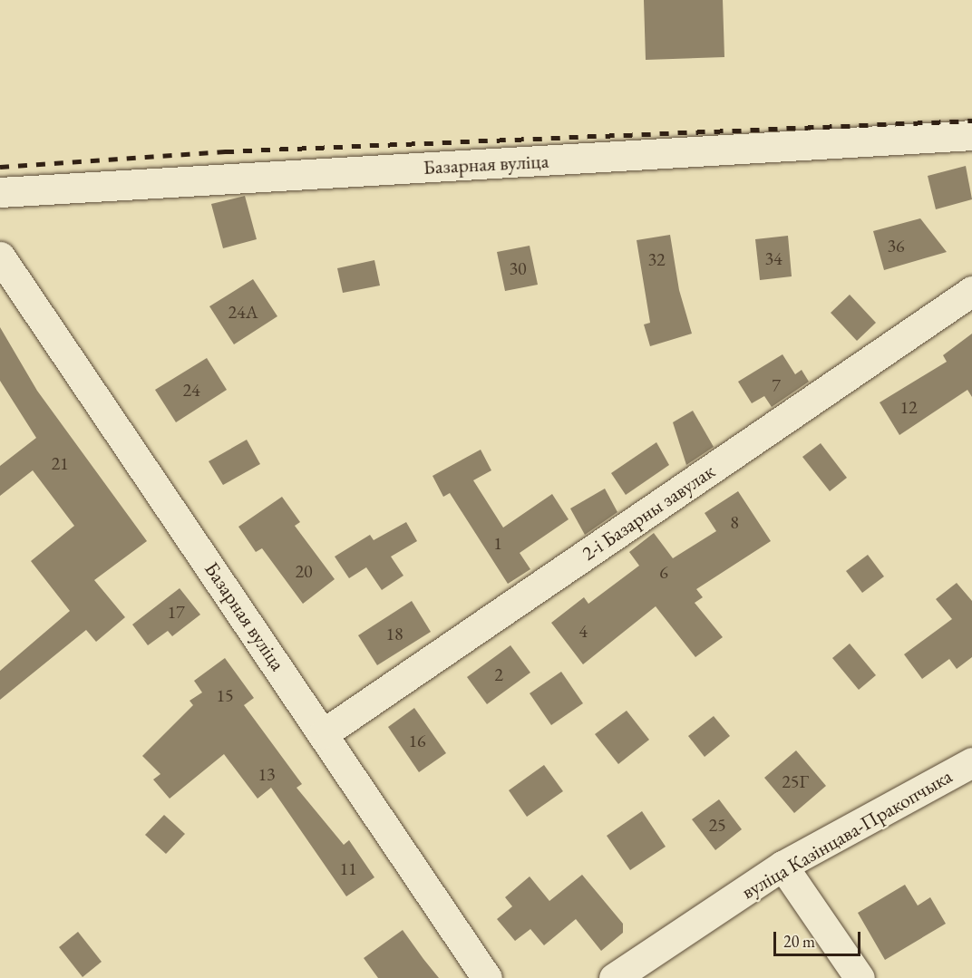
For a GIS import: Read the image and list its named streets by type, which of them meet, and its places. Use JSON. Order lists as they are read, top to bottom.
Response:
{
  "streets": {
    "street": ["Базарная вуліца", "2-і Базарны завулак", "вуліца Казінцава-Пракопчыка"]
  },
  "crossings": [
    ["Базарная вуліца", "2-і Базарны завулак"]
  ],
  "house_numbers": [
    "36",
    "34",
    "32",
    "30",
    "24А",
    "7",
    "24",
    "12",
    "21",
    "8",
    "1",
    "20",
    "6",
    "17",
    "4",
    "18",
    "2",
    "15",
    "16",
    "13",
    "25Г",
    "25",
    "11"
  ],
  "scale_bar": "20 m"
}
